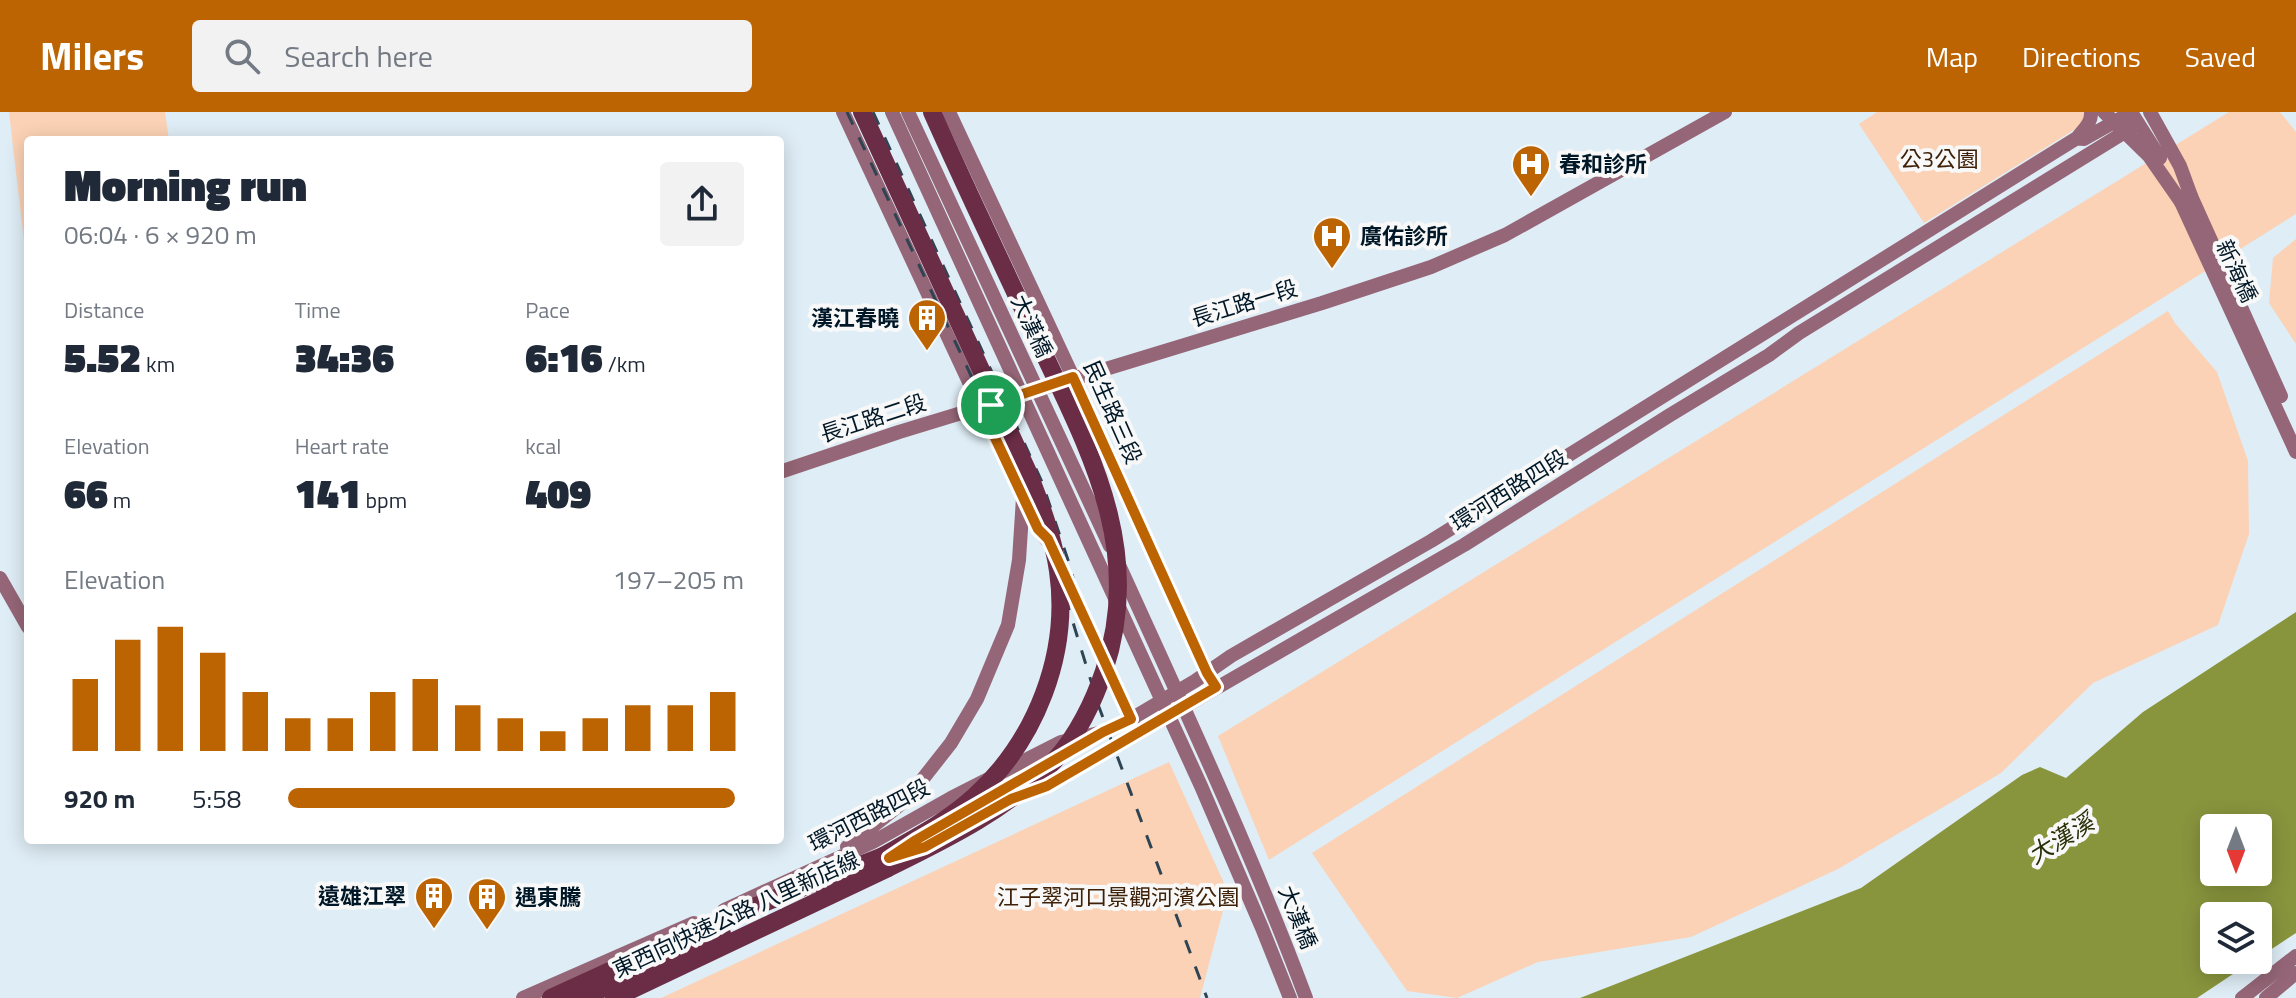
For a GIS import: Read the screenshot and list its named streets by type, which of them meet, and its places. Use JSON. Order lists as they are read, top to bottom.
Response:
{
  "streets": {
    "highway": ["東西向快速公路 八里新店線"],
    "street": [
      "新海橋",
      "長江路一段",
      "大漢橋",
      "民生路三段",
      "長江路二段",
      "環河西路四段"
    ]
  },
  "crossings": [
    ["新海橋", "環河西路四段"],
    ["長江路一段", "民生路三段"],
    ["長江路一段", "長江路二段"],
    ["民生路三段", "環河西路四段"],
    ["環河西路四段", "東西向快速公路 八里新店線"]
  ],
  "water": ["大漢溪"],
  "parks": ["公3公園", "江子翠河口景觀河濱公園"],
  "places": {
    "hospital": ["春和診所", "廣佑診所"],
    "building": ["漢江春曉", "遠雄江翠", "遇東騰"]
  },
  "north": "bottom",
  "page": {
    "header": "Milers",
    "search": "Search here",
    "nav": ["Map", "Directions", "Saved"],
    "heading": ["Morning run", "06:04 · 6 × 920 m"],
    "stats": [
      ["Distance", "5.52 km"],
      ["Time", "34:36"],
      ["Pace", "6:16 /km"],
      ["Elevation", "66 m"],
      ["Heart rate", "141 bpm"],
      ["kcal", "409"]
    ],
    "chart": ["Elevation", "197–205 m"],
    "list": [
      {
        "name": "920 m",
        "note": "5:58"
      }
    ]
  }
}
